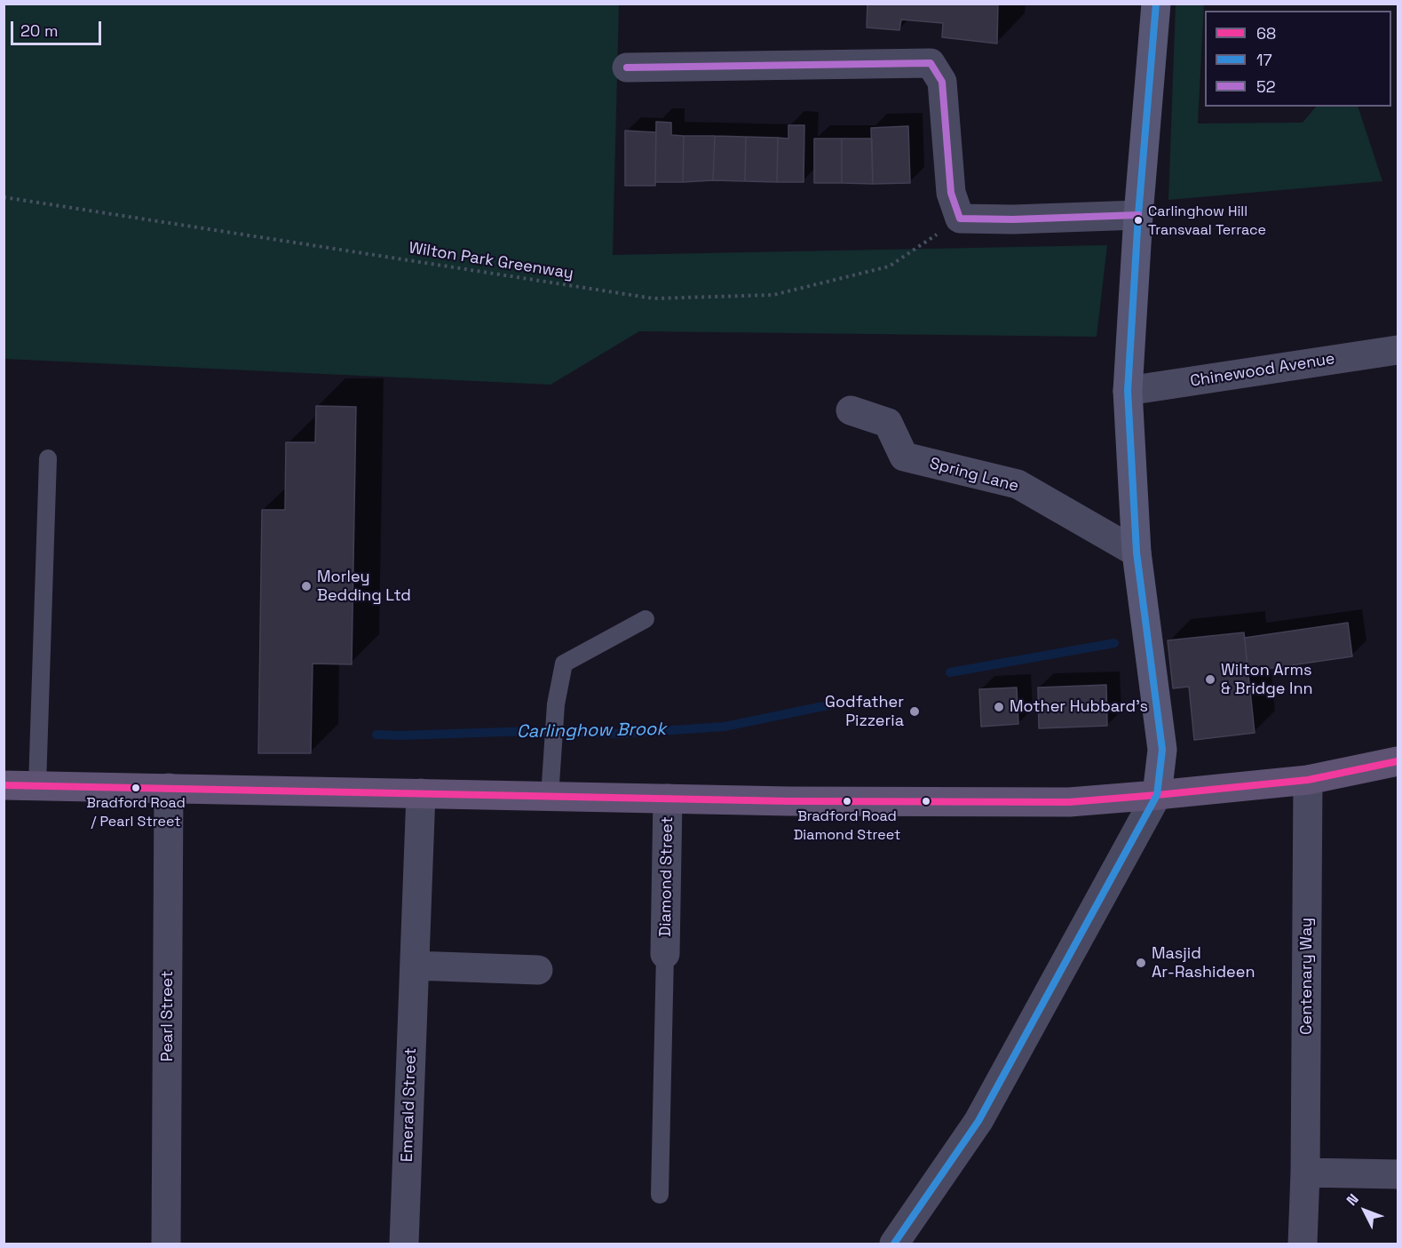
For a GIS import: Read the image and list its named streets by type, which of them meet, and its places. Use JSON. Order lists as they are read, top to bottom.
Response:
{
  "streets": {
    "street": [
      "Chinewood Avenue",
      "Spring Lane",
      "Diamond Street",
      "Centenary Way",
      "Pearl Street",
      "Emerald Street"
    ],
    "path": ["Wilton Park Greenway"]
  },
  "water": ["Carlinghow Brook"],
  "places": [
    "Carlinghow Hill Transvaal Terrace",
    "Morley Bedding Ltd",
    "Wilton Arms & Bridge Inn",
    "Mother Hubbard's",
    "Godfather Pizzeria",
    "Bradford Road / Pearl Street",
    "Bradford Road Diamond Street",
    "Masjid Ar-Rashideen"
  ],
  "lines": ["transit line 17", "transit line 52", "transit line 68"],
  "legend": ["68", "17", "52"],
  "scale_bar": "20 m",
  "north": "top left"
}
